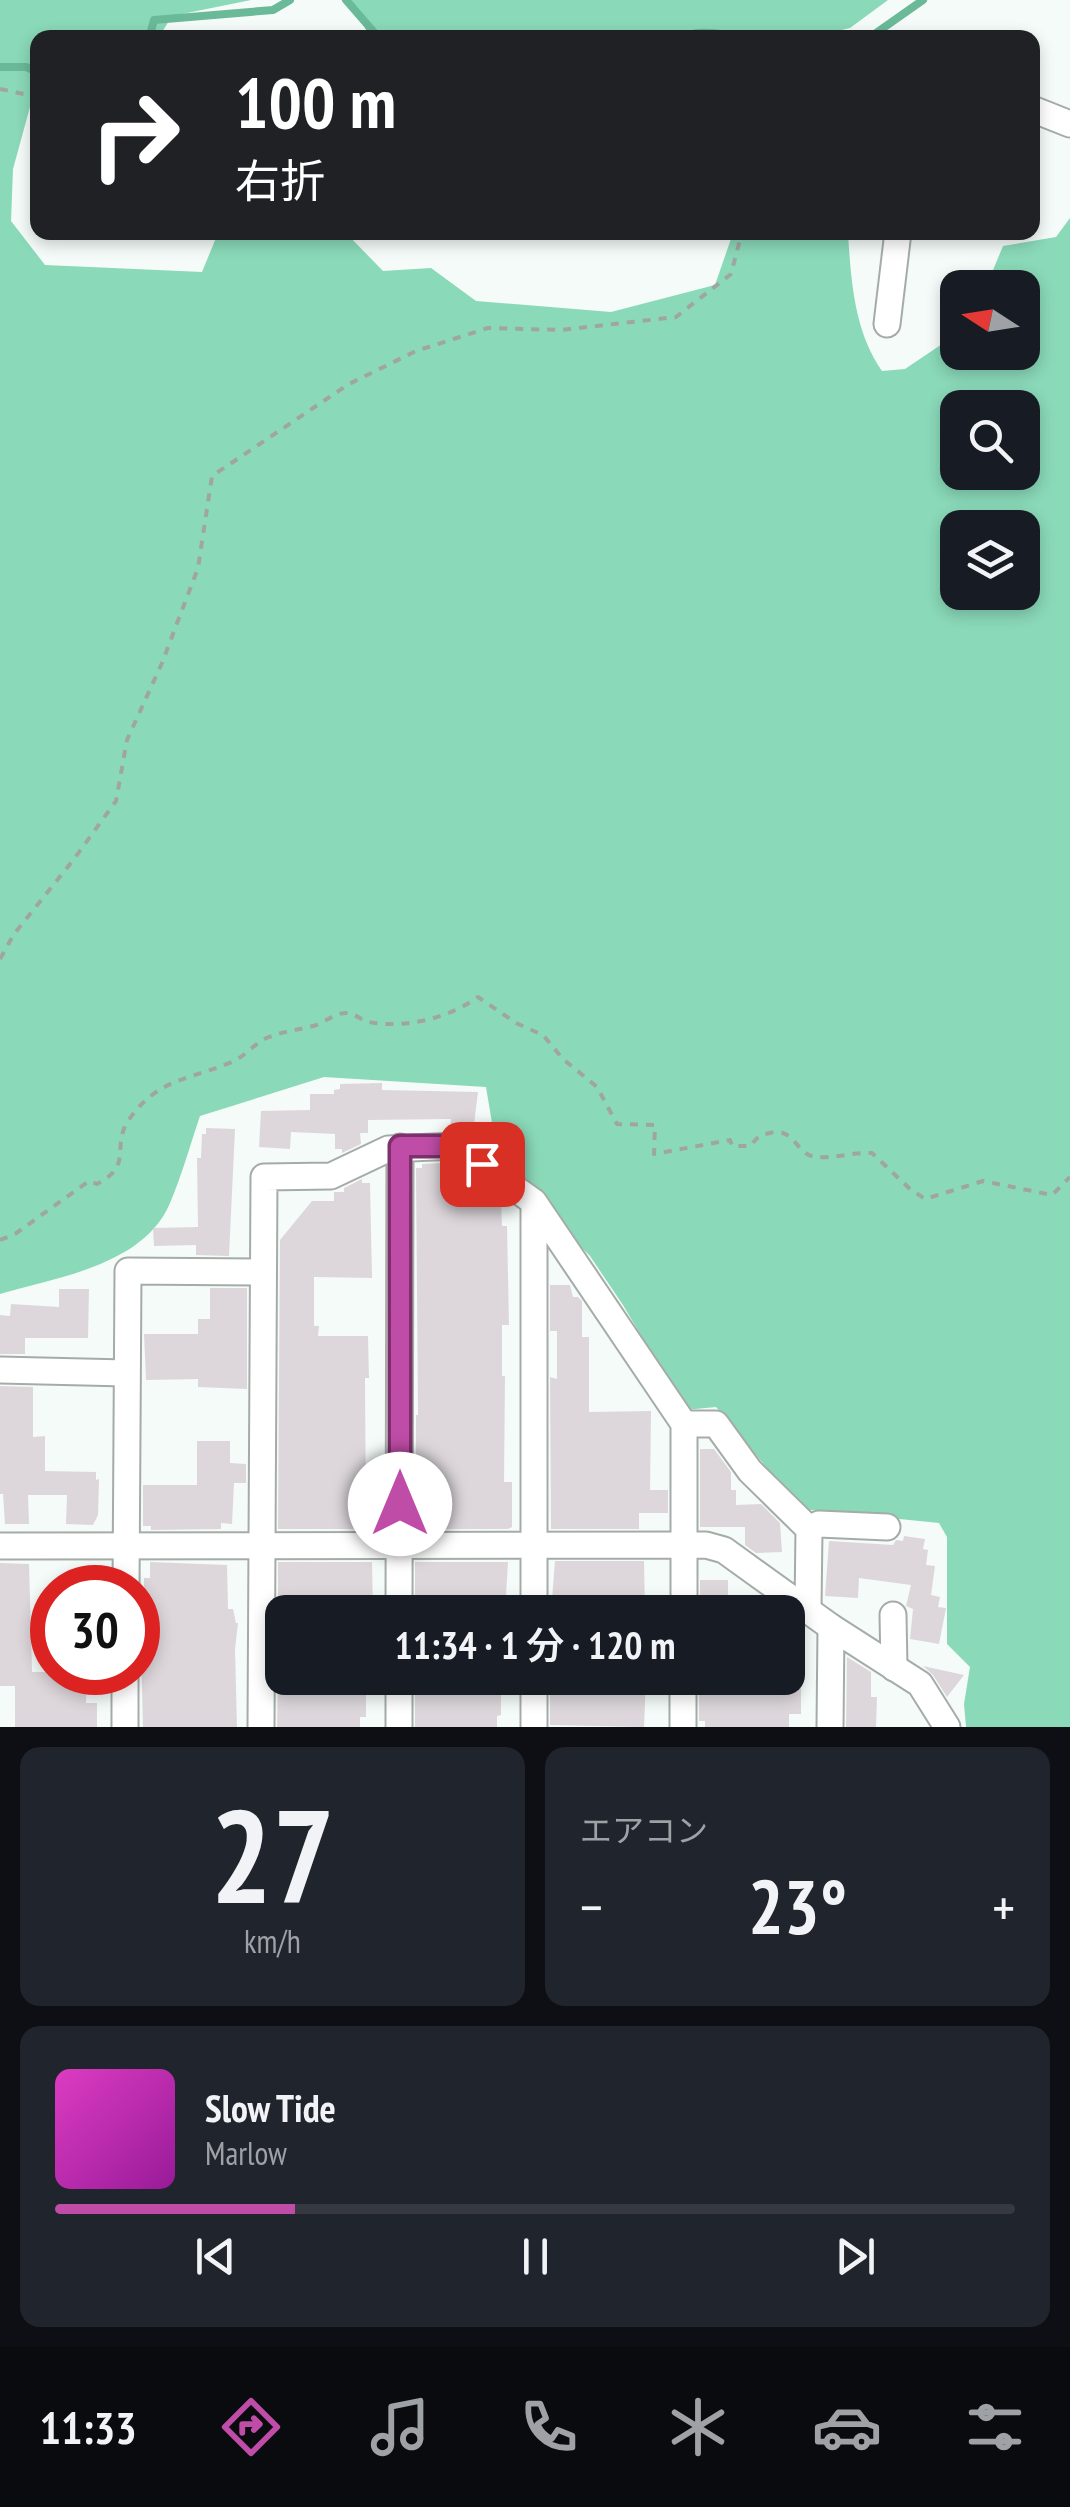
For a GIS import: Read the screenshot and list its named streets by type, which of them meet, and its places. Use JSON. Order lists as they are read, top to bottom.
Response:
{
  "north": "left",
  "page": {
    "turn": ["100 m", "右折"],
    "limit": "30",
    "trip": "11:34 · 1 分 · 120 m",
    "tile": [
      ["27", "km/h"],
      "エアコン"
    ],
    "heat": ["−", "23°", "+"],
    "song": ["Slow Tide", "Marlow"],
    "tabs": "11:33"
  }
}
